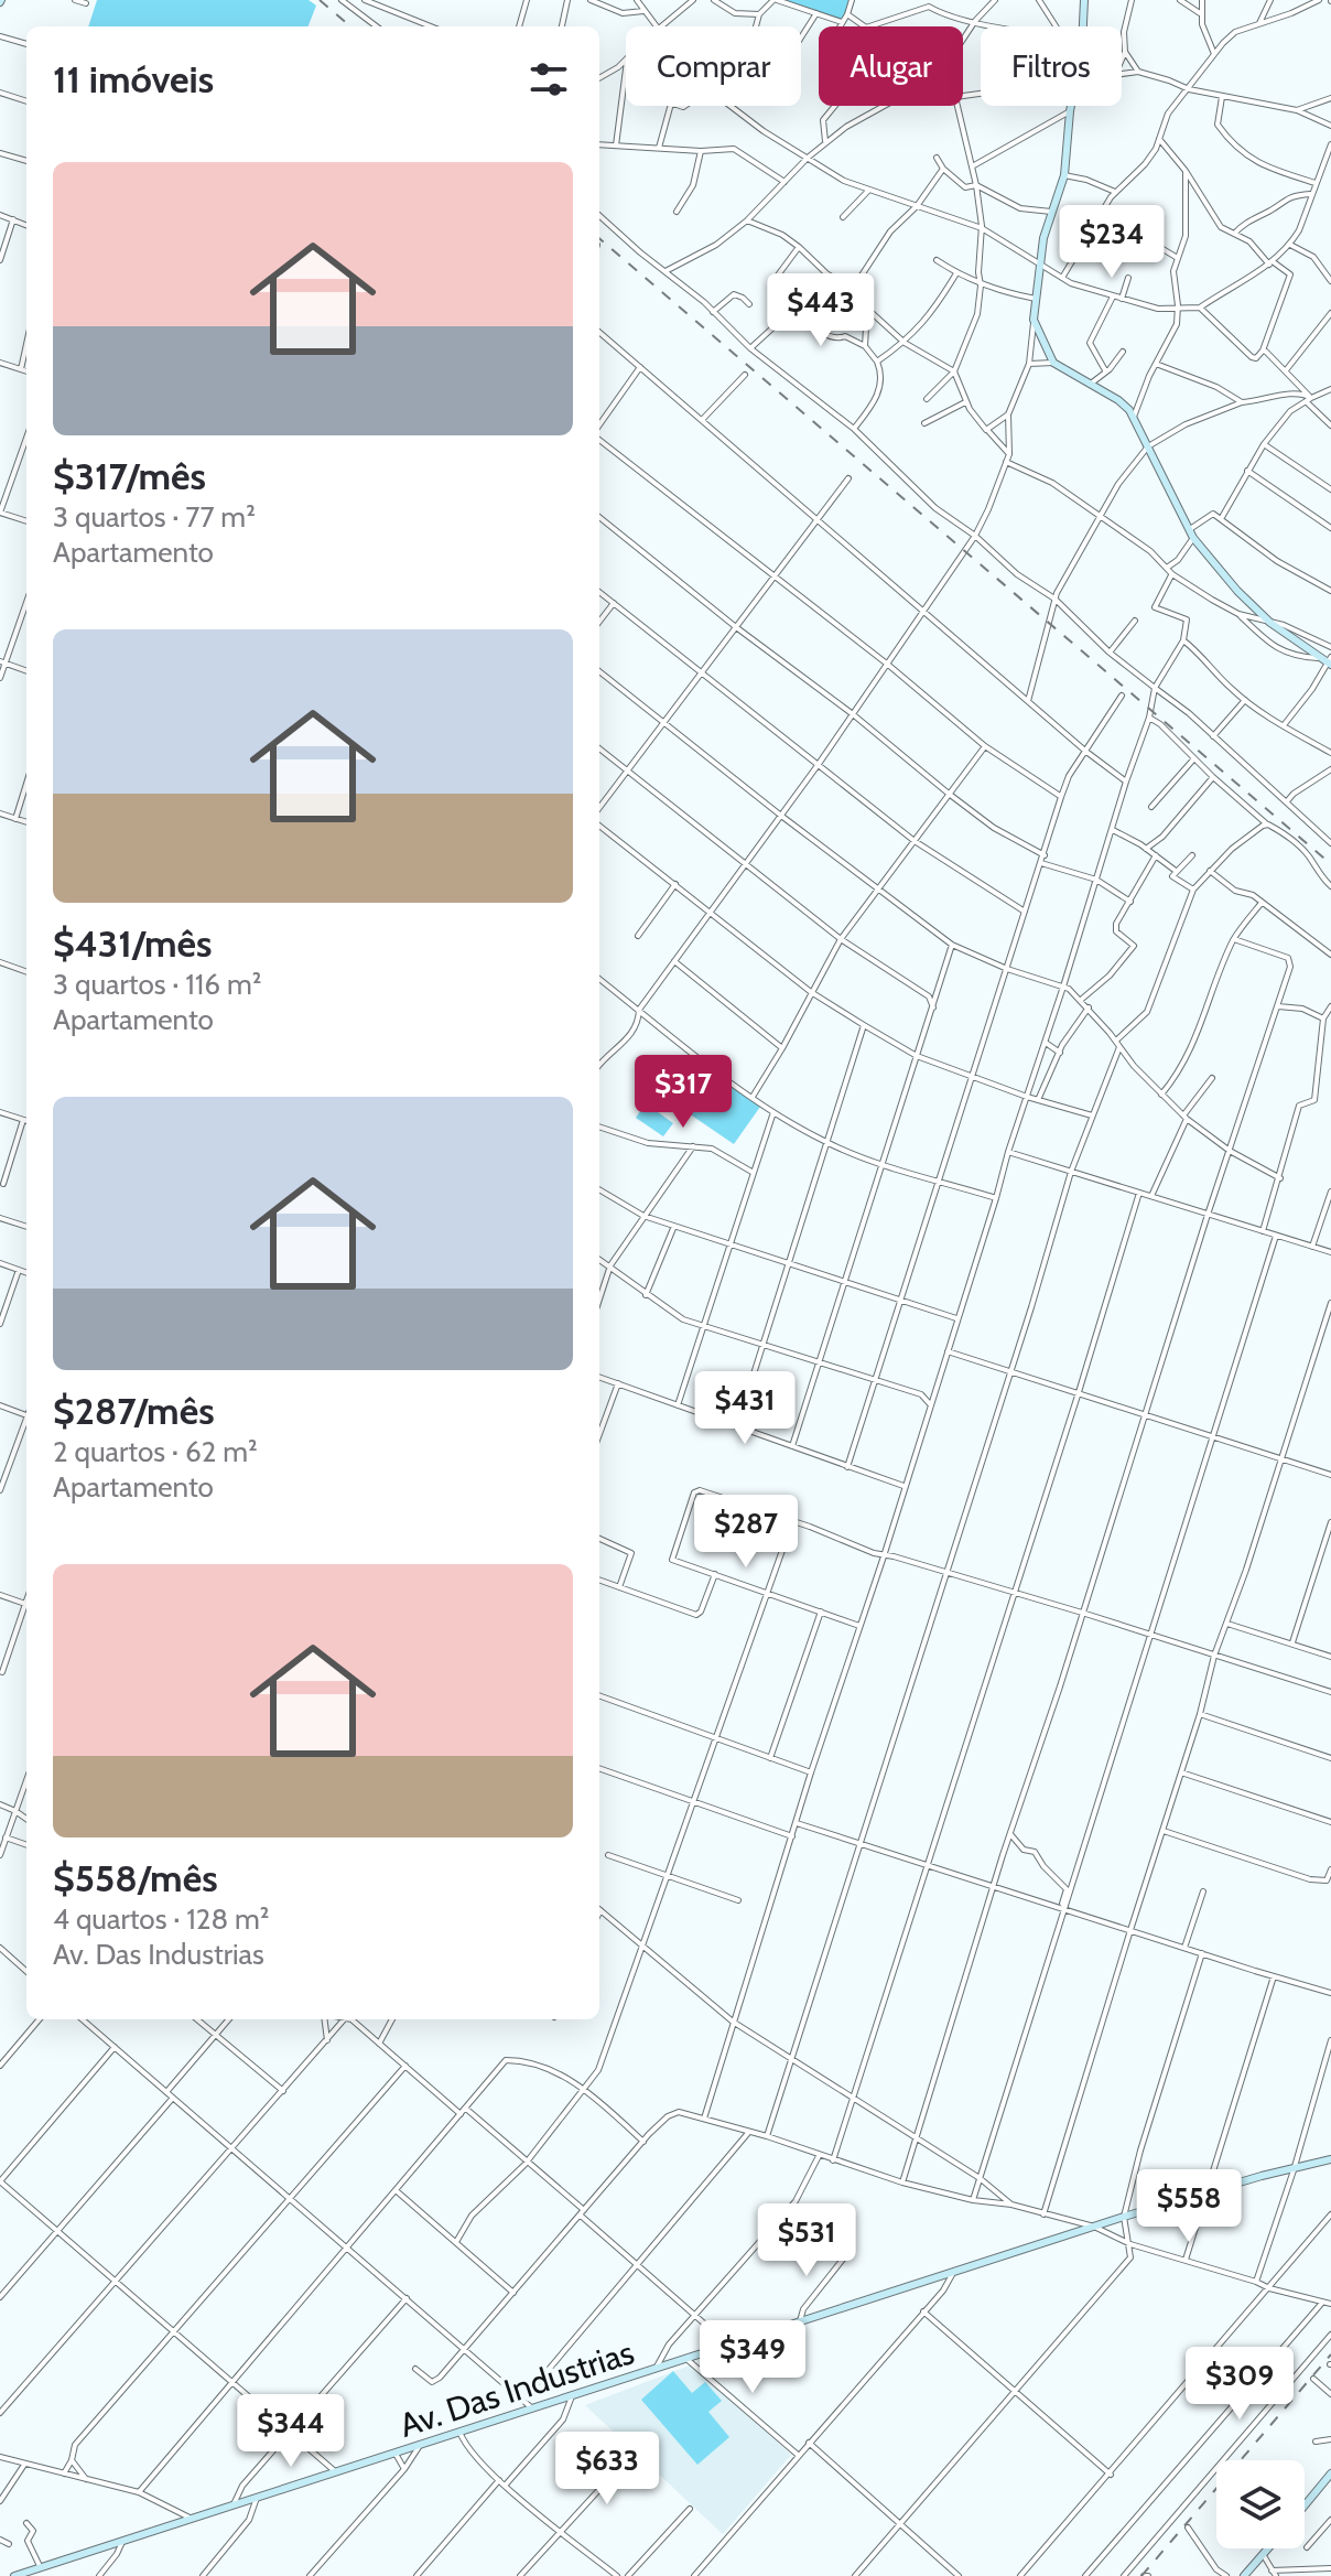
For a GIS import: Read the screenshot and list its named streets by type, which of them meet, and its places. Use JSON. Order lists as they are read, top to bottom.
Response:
{
  "streets": {
    "main road": ["Av. Das Industrias"]
  },
  "page": {
    "chip": ["Comprar", "Alugar", "Filtros"],
    "heading": "11 imóveis",
    "list": [
      {
        "name": "$317/mês",
        "note": "3 quartos · 77 m² · Apartamento"
      },
      {
        "name": "$431/mês",
        "note": "3 quartos · 116 m² · Apartamento"
      },
      {
        "name": "$287/mês",
        "note": "2 quartos · 62 m² · Apartamento"
      },
      {
        "name": "$558/mês",
        "note": "4 quartos · 128 m² · Av. Das Industrias"
      }
    ],
    "price": [
      "$234",
      "$443",
      "$317",
      "$431",
      "$287",
      "$558",
      "$531",
      "$349",
      "$309",
      "$344",
      "$633"
    ]
  }
}
